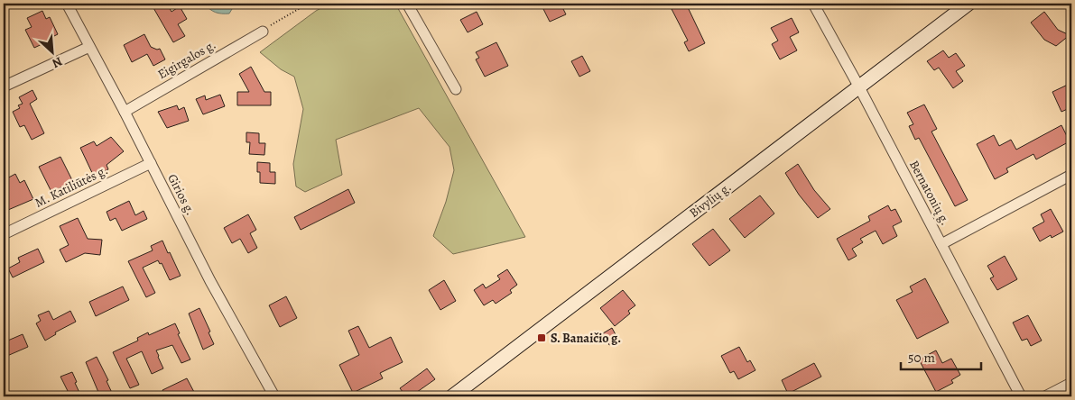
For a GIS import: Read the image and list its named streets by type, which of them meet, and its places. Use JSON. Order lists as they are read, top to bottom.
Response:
{
  "streets": {
    "street": [
      "Eigirgalos g.",
      "M. Katiliūtės g.",
      "Bernatonių g.",
      "Girios g.",
      "Bivylių g."
    ]
  },
  "crossings": [
    ["Eigirgalos g.", "Girios g."],
    ["M. Katiliūtės g.", "Girios g."],
    ["Bernatonių g.", "Bivylių g."]
  ],
  "places": {
    "transit": ["S. Banaičio g."]
  },
  "scale_bar": "50 m",
  "north": "bottom right"
}
